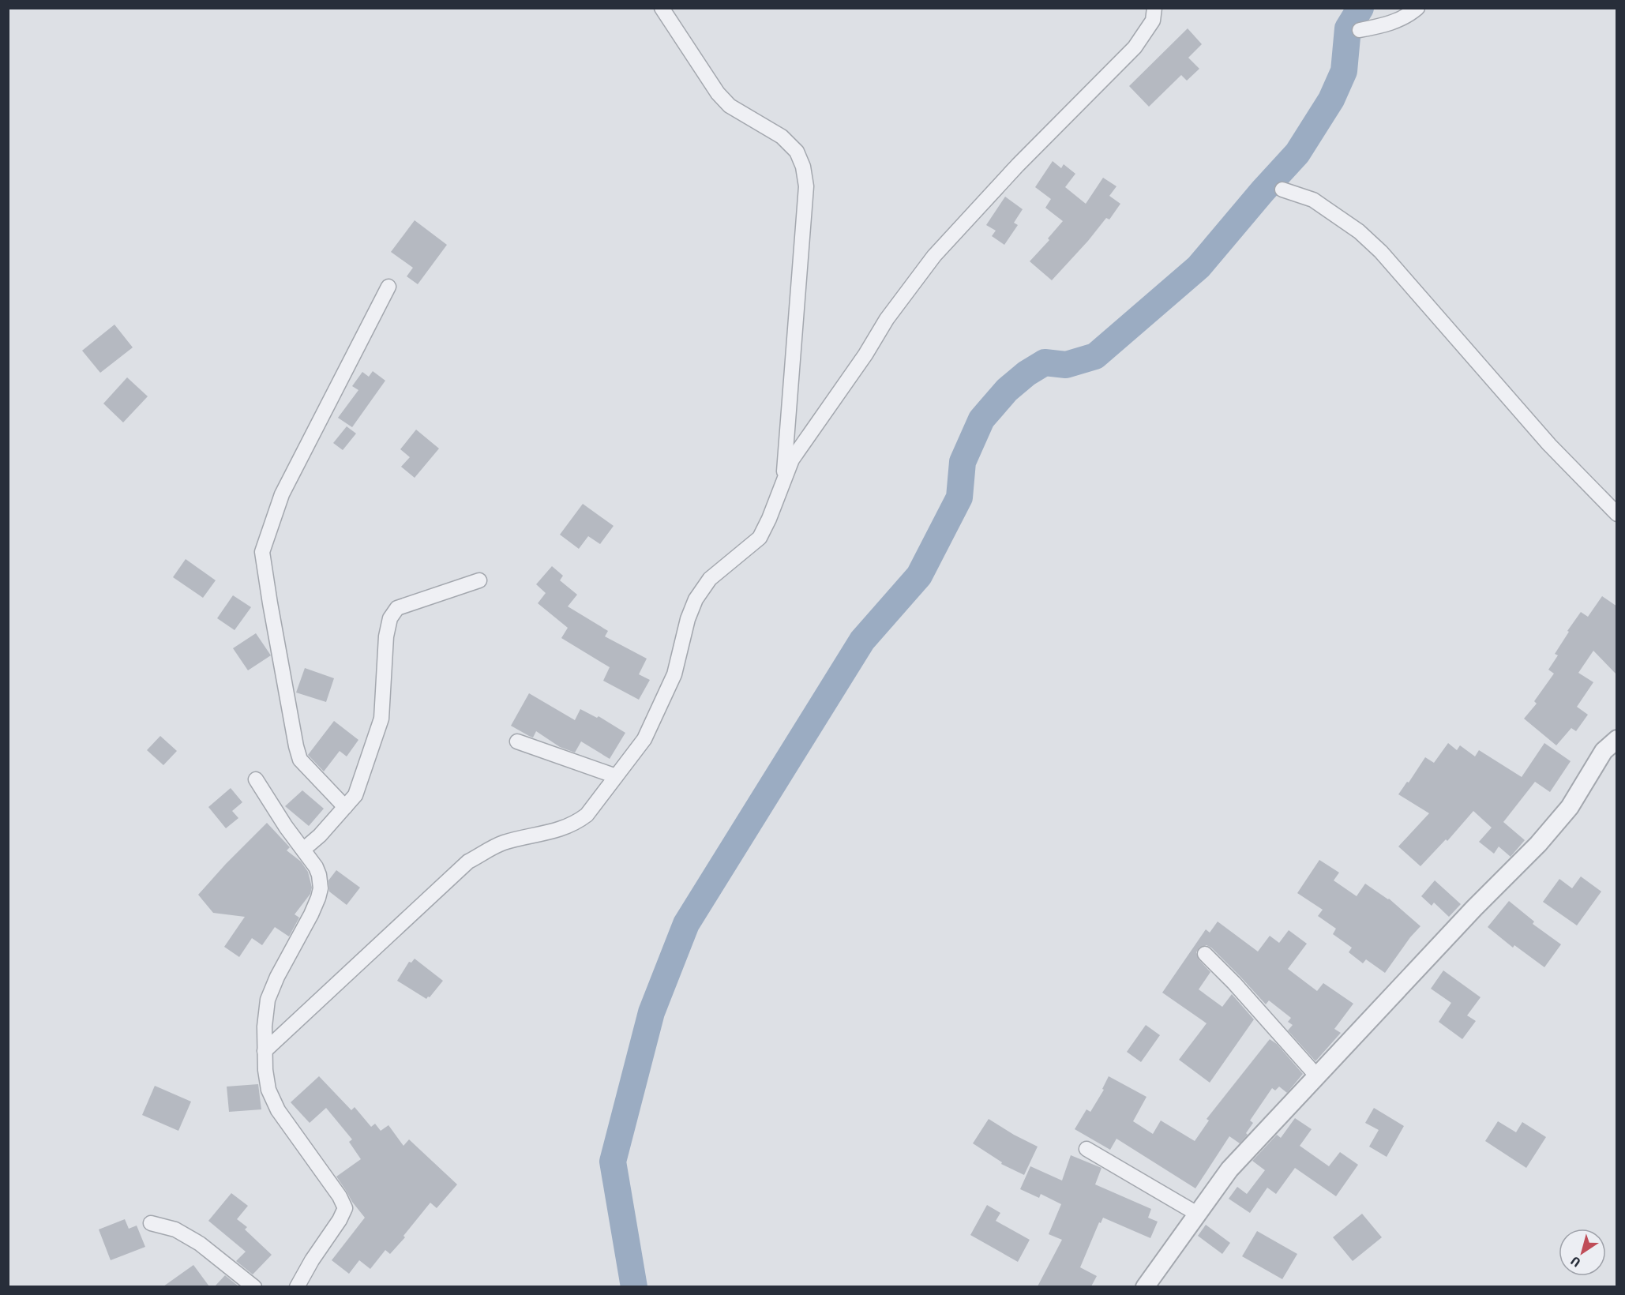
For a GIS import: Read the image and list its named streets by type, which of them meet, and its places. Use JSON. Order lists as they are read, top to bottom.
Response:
{
  "north": "bottom left"
}
